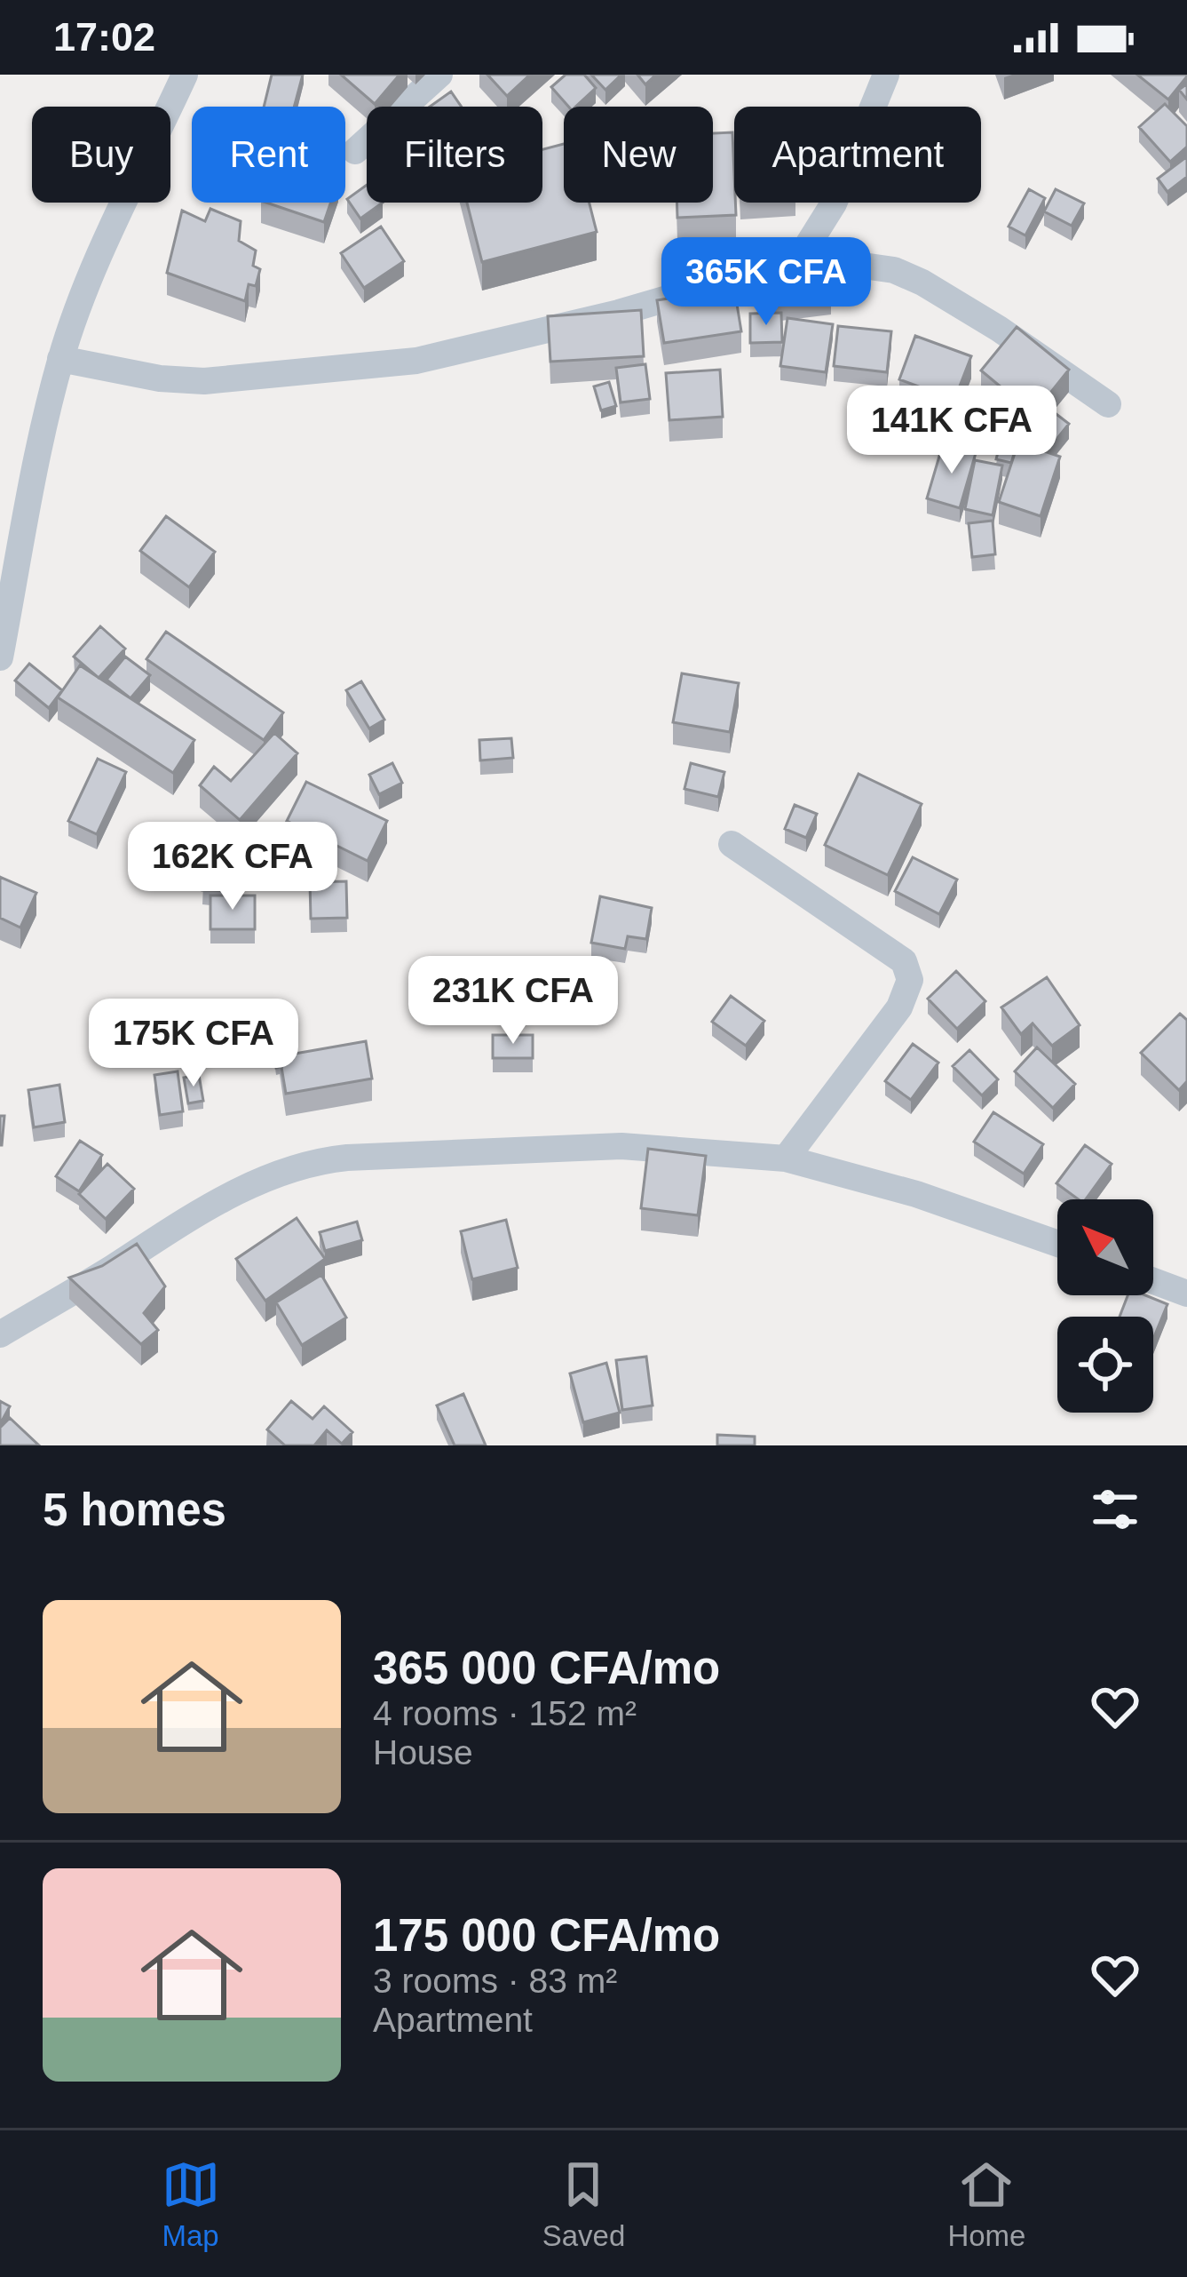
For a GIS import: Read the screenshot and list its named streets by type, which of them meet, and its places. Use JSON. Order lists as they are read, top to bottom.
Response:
{
  "north": "top left",
  "page": {
    "status": "17:02",
    "chip": [
      "Buy",
      "Rent",
      "Filters",
      "New",
      "Apartment"
    ],
    "price": [
      "365K CFA",
      "141K CFA",
      "162K CFA",
      "231K CFA",
      "175K CFA"
    ],
    "heading": "5 homes",
    "list": [
      {
        "name": "365 000 CFA/mo",
        "note": "4 rooms · 152 m² · House"
      },
      {
        "name": "175 000 CFA/mo",
        "note": "3 rooms · 83 m² · Apartment"
      }
    ],
    "tabs": ["Map", "Saved", "Home"]
  }
}
